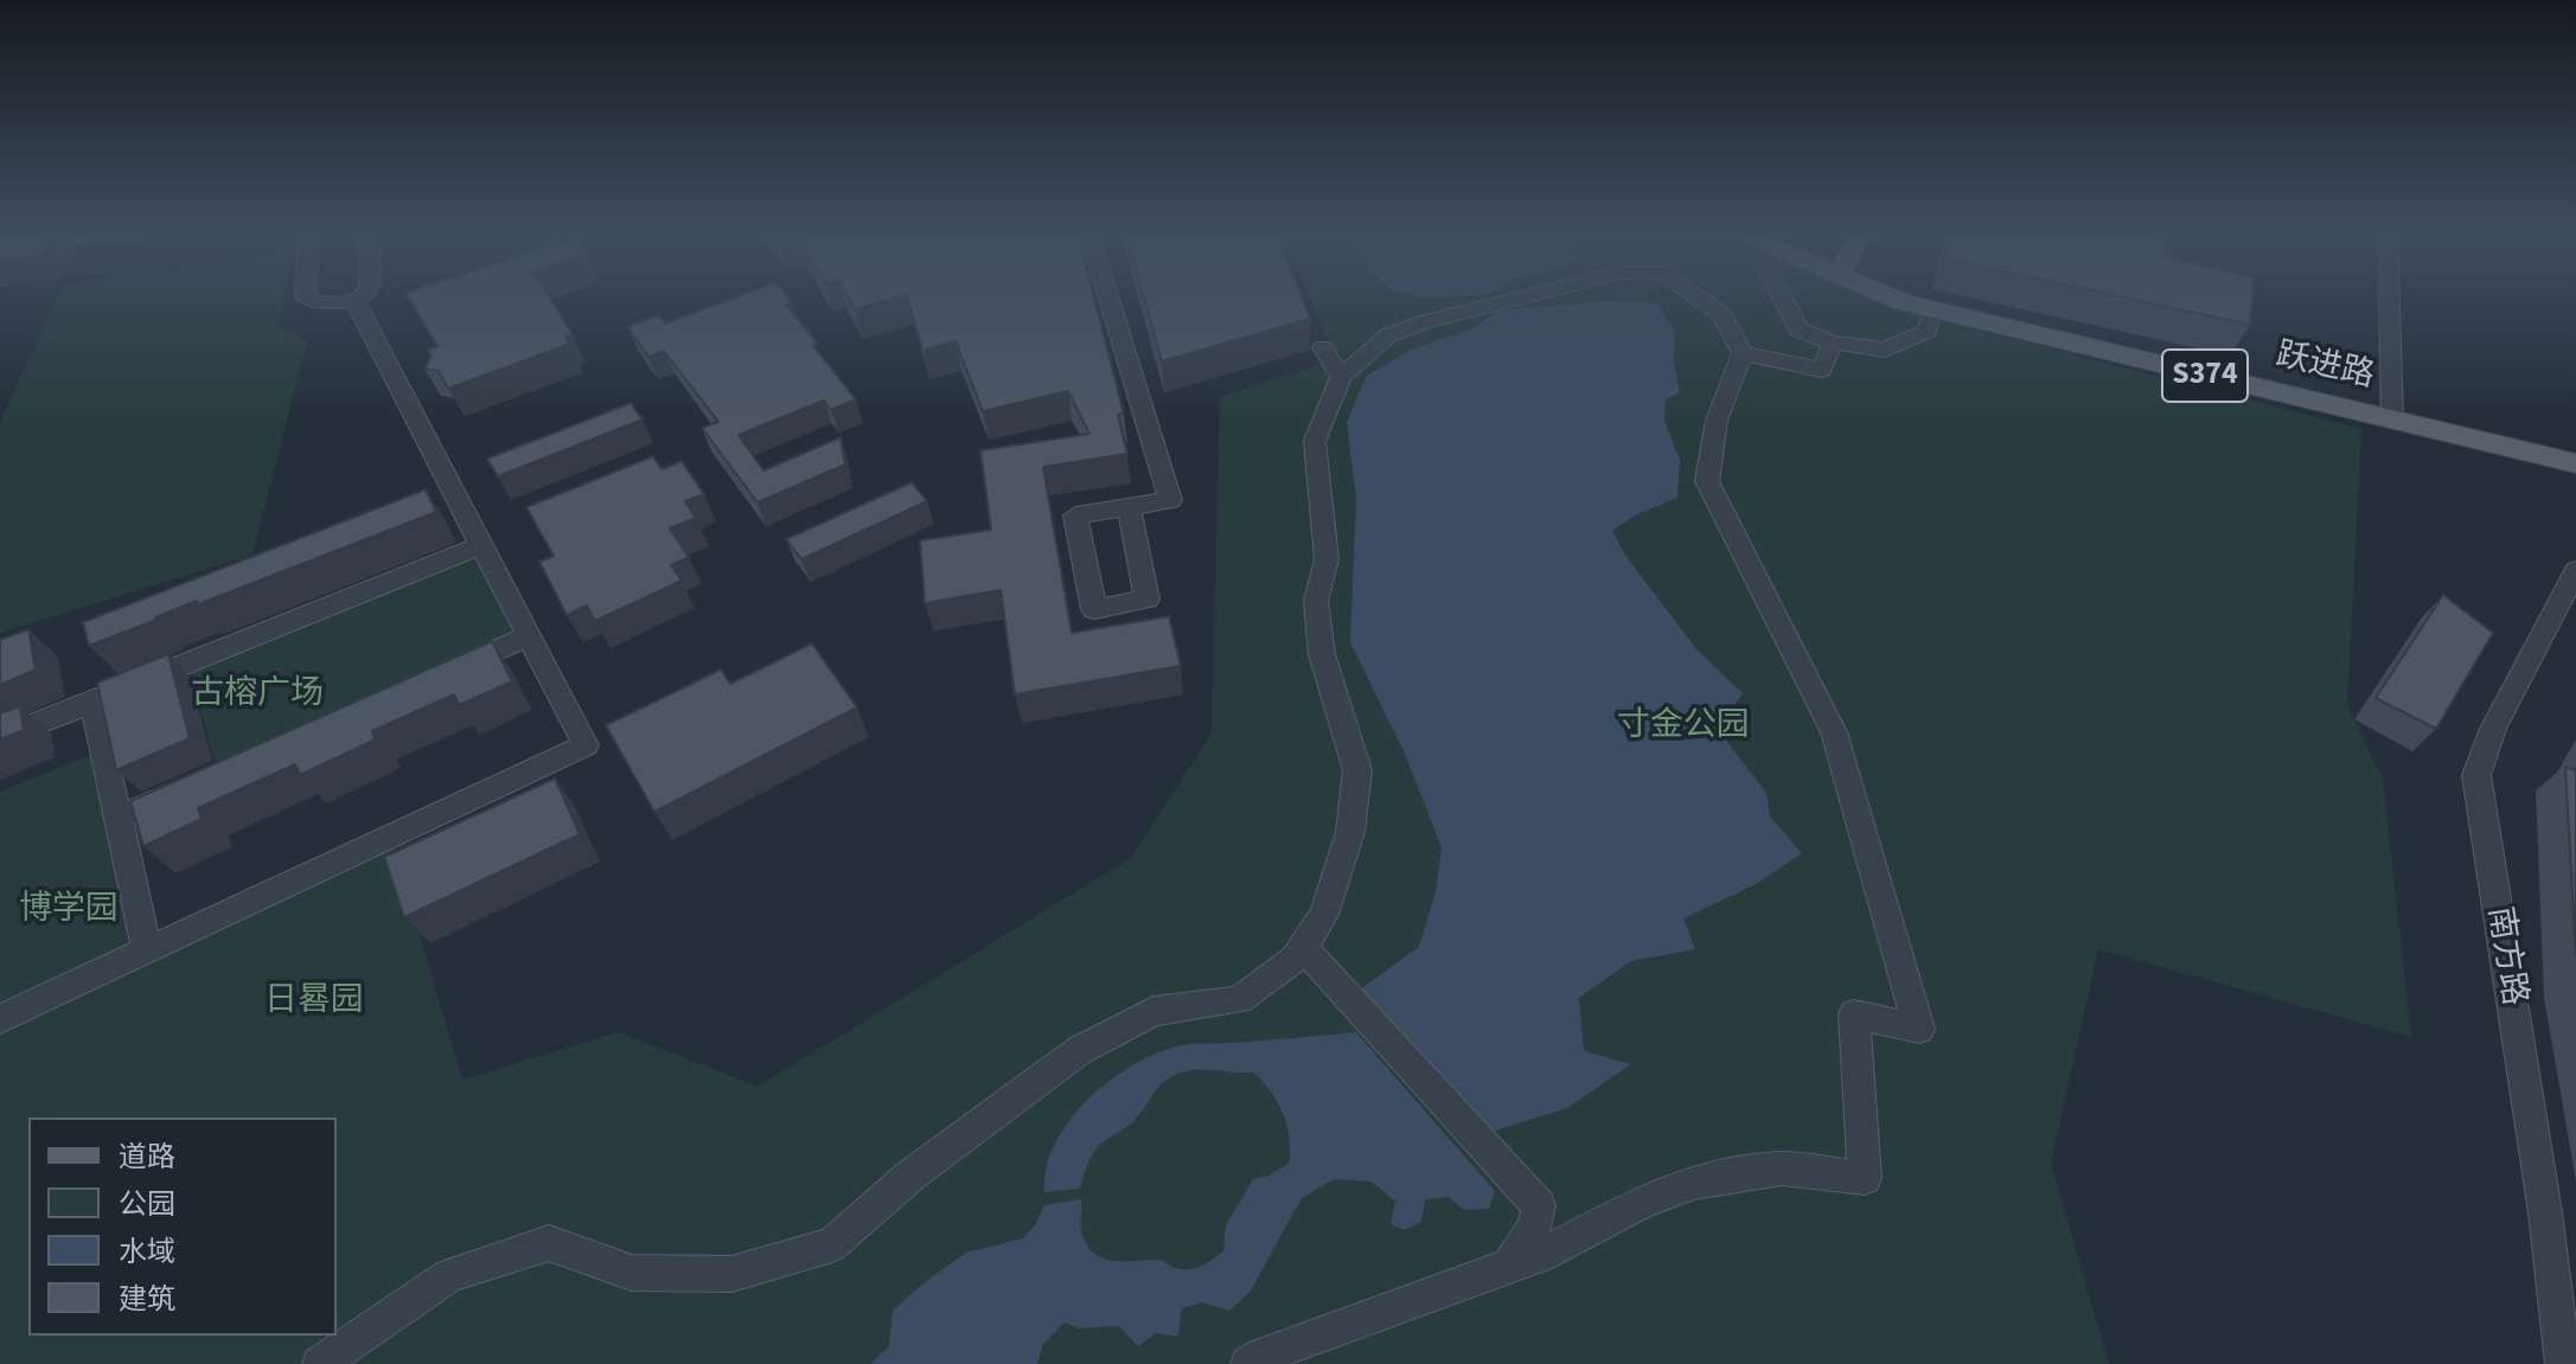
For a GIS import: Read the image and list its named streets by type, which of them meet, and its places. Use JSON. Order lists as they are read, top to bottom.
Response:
{
  "streets": {
    "main road": ["跃进路", "S374"],
    "street": ["南方路"]
  },
  "parks": [
    "古榕广场",
    "寸金公园",
    "博学园",
    "日晷园"
  ],
  "legend": [
    "道路",
    "公园",
    "水域",
    "建筑"
  ]
}
